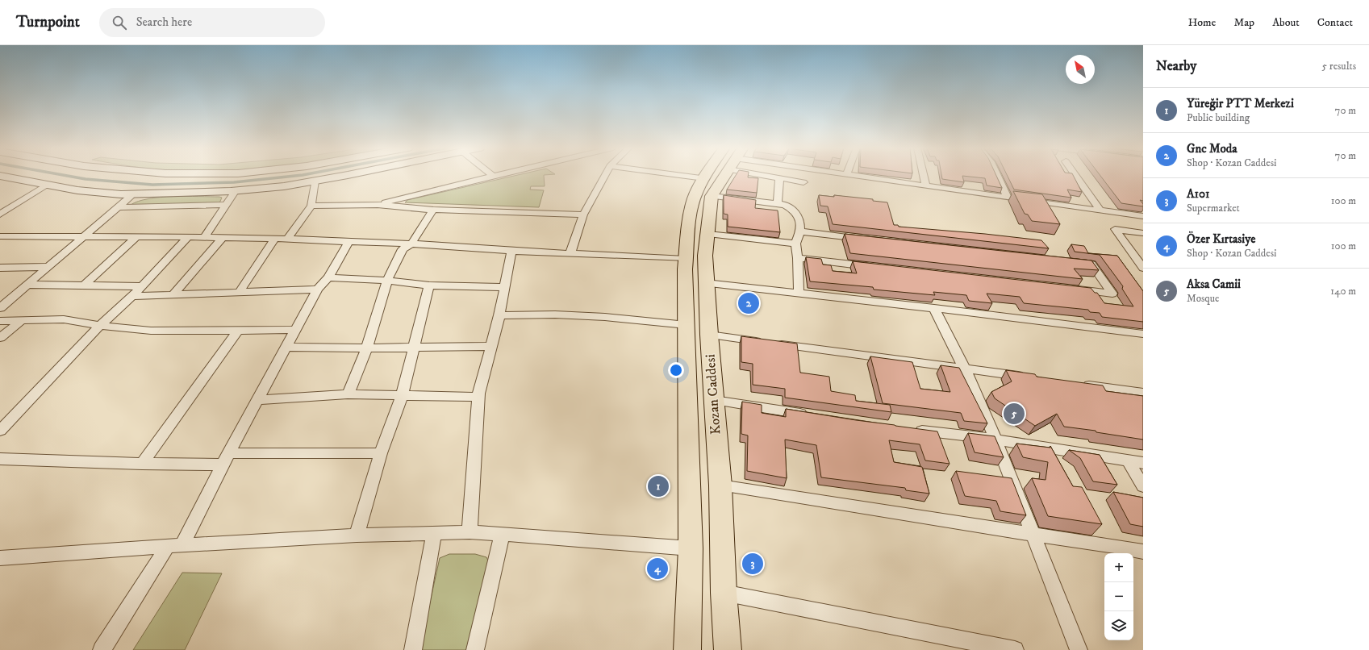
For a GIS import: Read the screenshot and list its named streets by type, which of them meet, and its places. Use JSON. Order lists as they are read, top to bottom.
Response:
{
  "streets": {
    "highway": ["Kozan Caddesi"]
  },
  "north": "top left",
  "page": {
    "header": "Turnpoint",
    "search": "Search here",
    "nav": [
      "Home",
      "Map",
      "About",
      "Contact"
    ],
    "heading": ["Nearby", "5 results"],
    "list": [
      {
        "mark": "1",
        "name": "Yüreğir PTT Merkezi",
        "note": "Public building",
        "value": "70 m"
      },
      {
        "mark": "2",
        "name": "Gnc Moda",
        "note": "Shop · Kozan Caddesi",
        "value": "70 m"
      },
      {
        "mark": "3",
        "name": "A101",
        "note": "Supermarket",
        "value": "100 m"
      },
      {
        "mark": "4",
        "name": "Özer Kırtasiye",
        "note": "Shop · Kozan Caddesi",
        "value": "100 m"
      },
      {
        "mark": "5",
        "name": "Aksa Camii",
        "note": "Mosque",
        "value": "140 m"
      }
    ],
    "pins": [
      "2",
      "5",
      "1",
      "3",
      "4"
    ],
    "map_buttons": ["+", "−"]
  }
}
